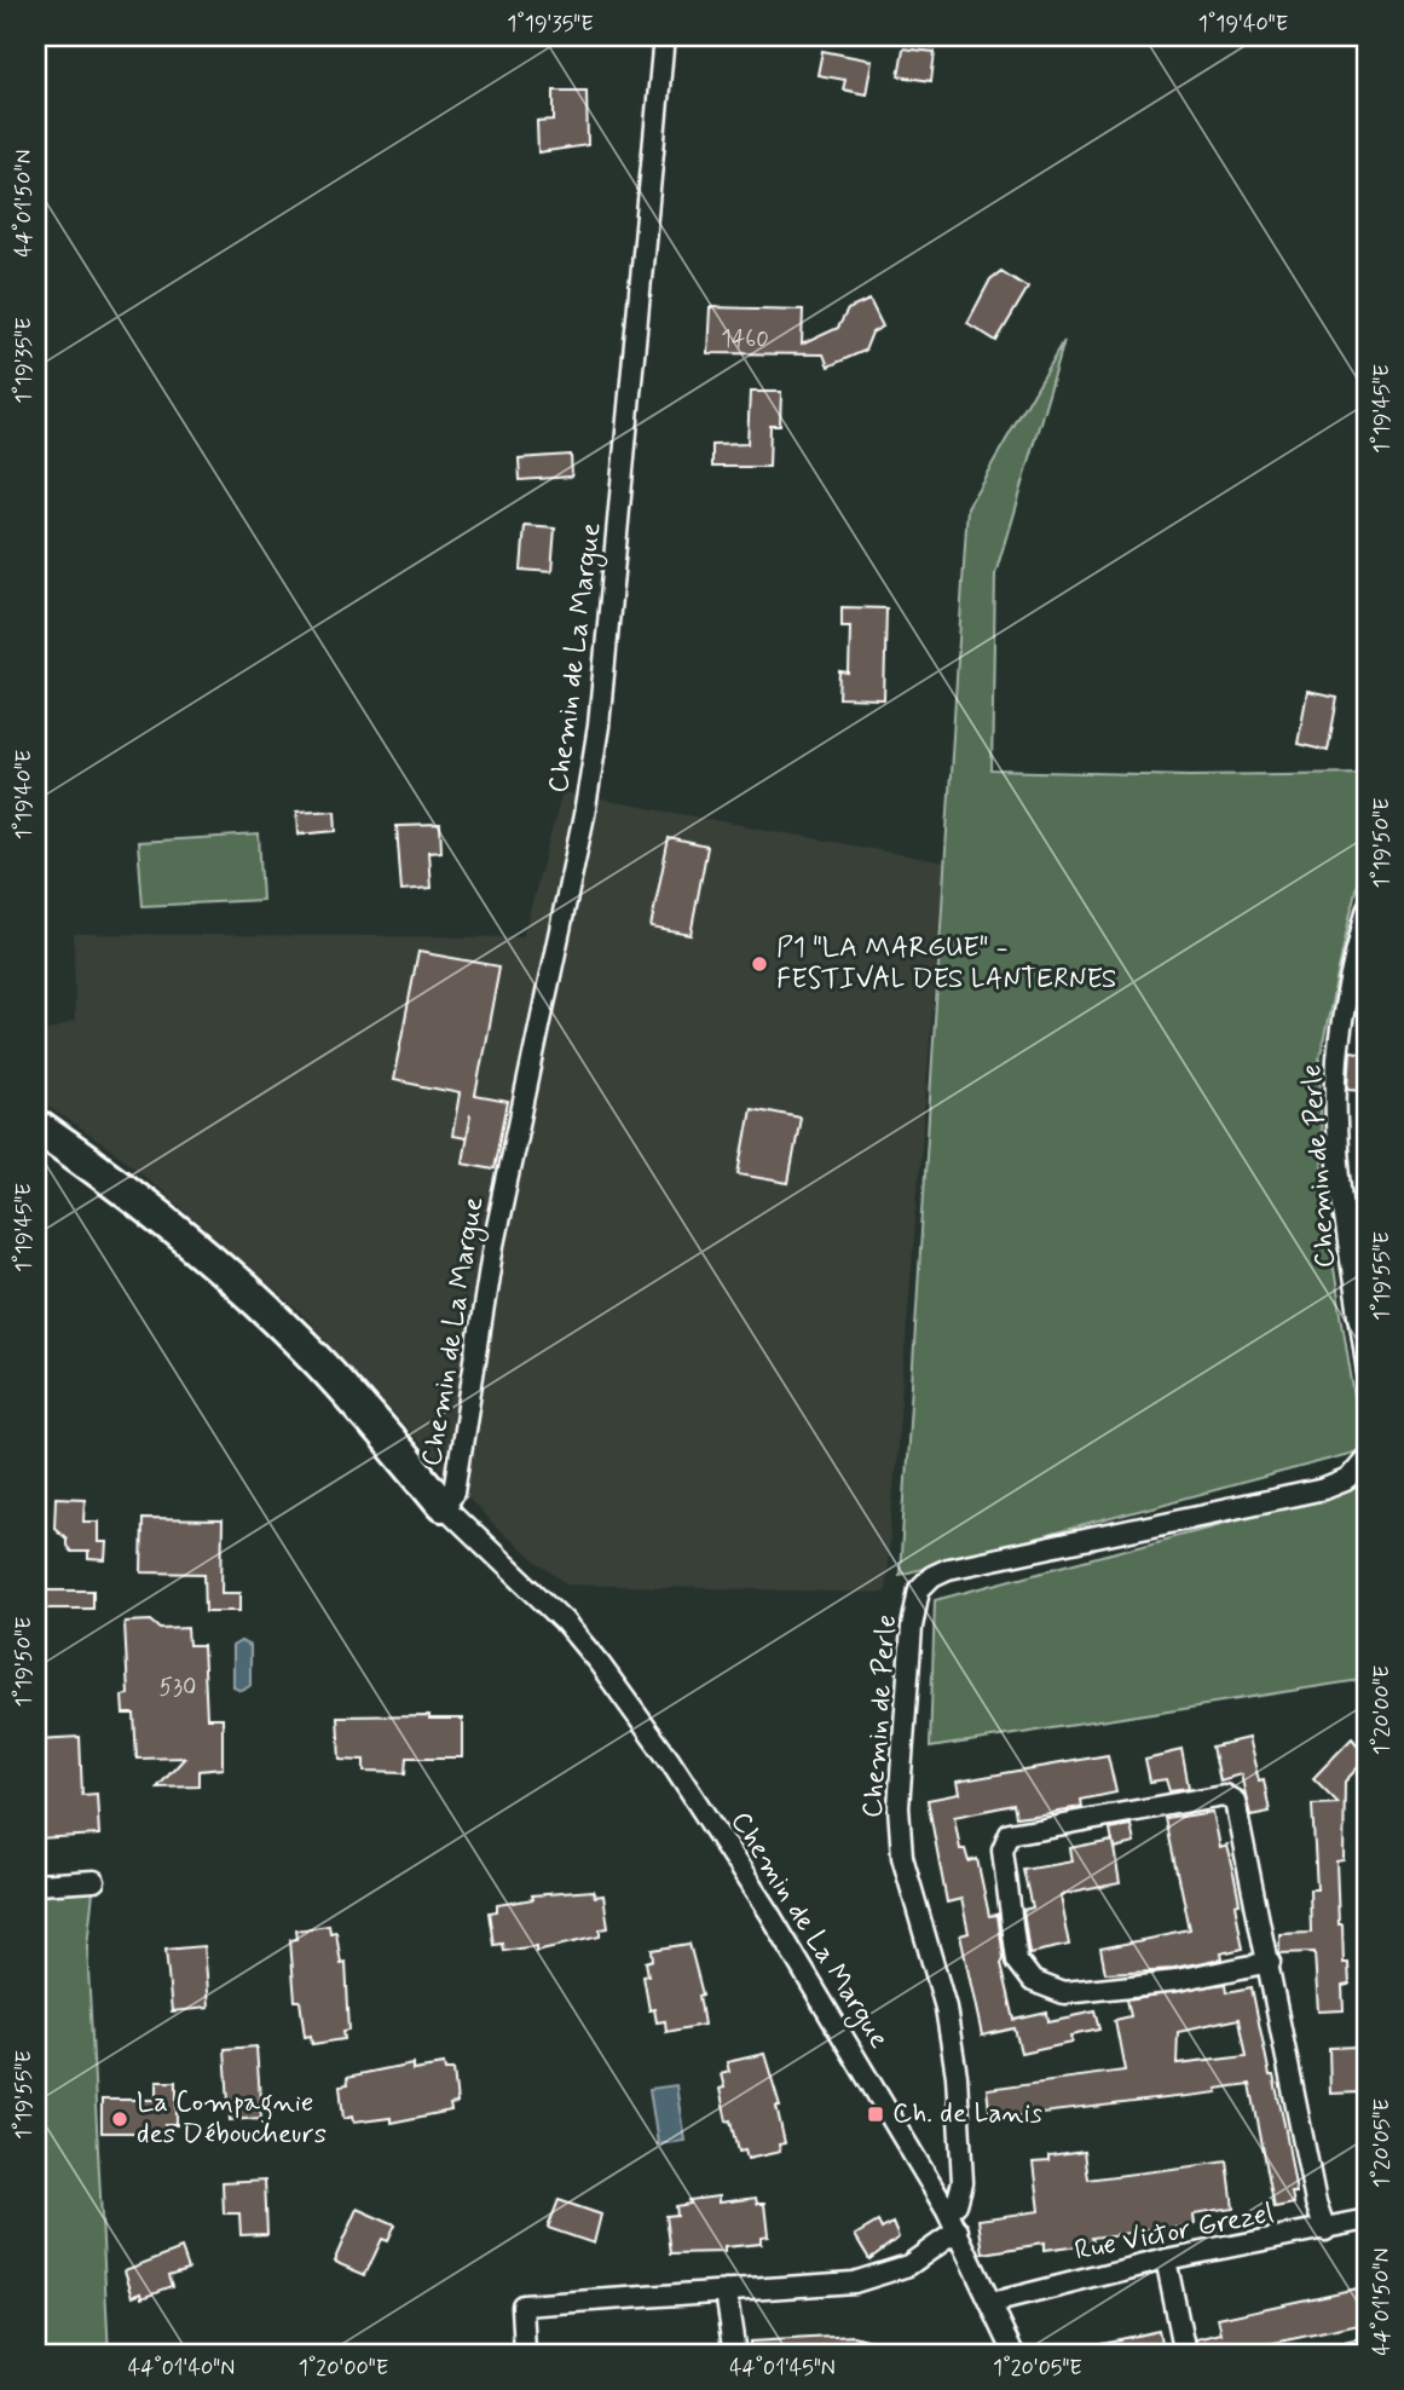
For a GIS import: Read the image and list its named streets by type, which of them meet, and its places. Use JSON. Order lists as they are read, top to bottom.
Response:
{
  "streets": {
    "street": ["Chemin de La Margue", "Chemin de Perle", "Rue Victor Grezel"]
  },
  "crossings": [
    ["Chemin de La Margue", "Chemin de Perle"],
    ["Chemin de La Margue", "Rue Victor Grezel"]
  ],
  "places": {
    "other": ["P1 \"LA MARGUE\" - FESTIVAL DES LANTERNES", "La Compagnie des Déboucheurs"],
    "transit": ["Ch. de Lanis"]
  },
  "house_numbers": ["1460", "530"],
  "coordinates": [
    "1°19'35\"E",
    "1°19'40\"E",
    "44°01'50\"N",
    "1°19'45\"E",
    "1°19'50\"E",
    "1°19'55\"E",
    "1°20'00\"E",
    "1°20'05\"E",
    "44°01'40\"N",
    "44°01'45\"N"
  ]
}
